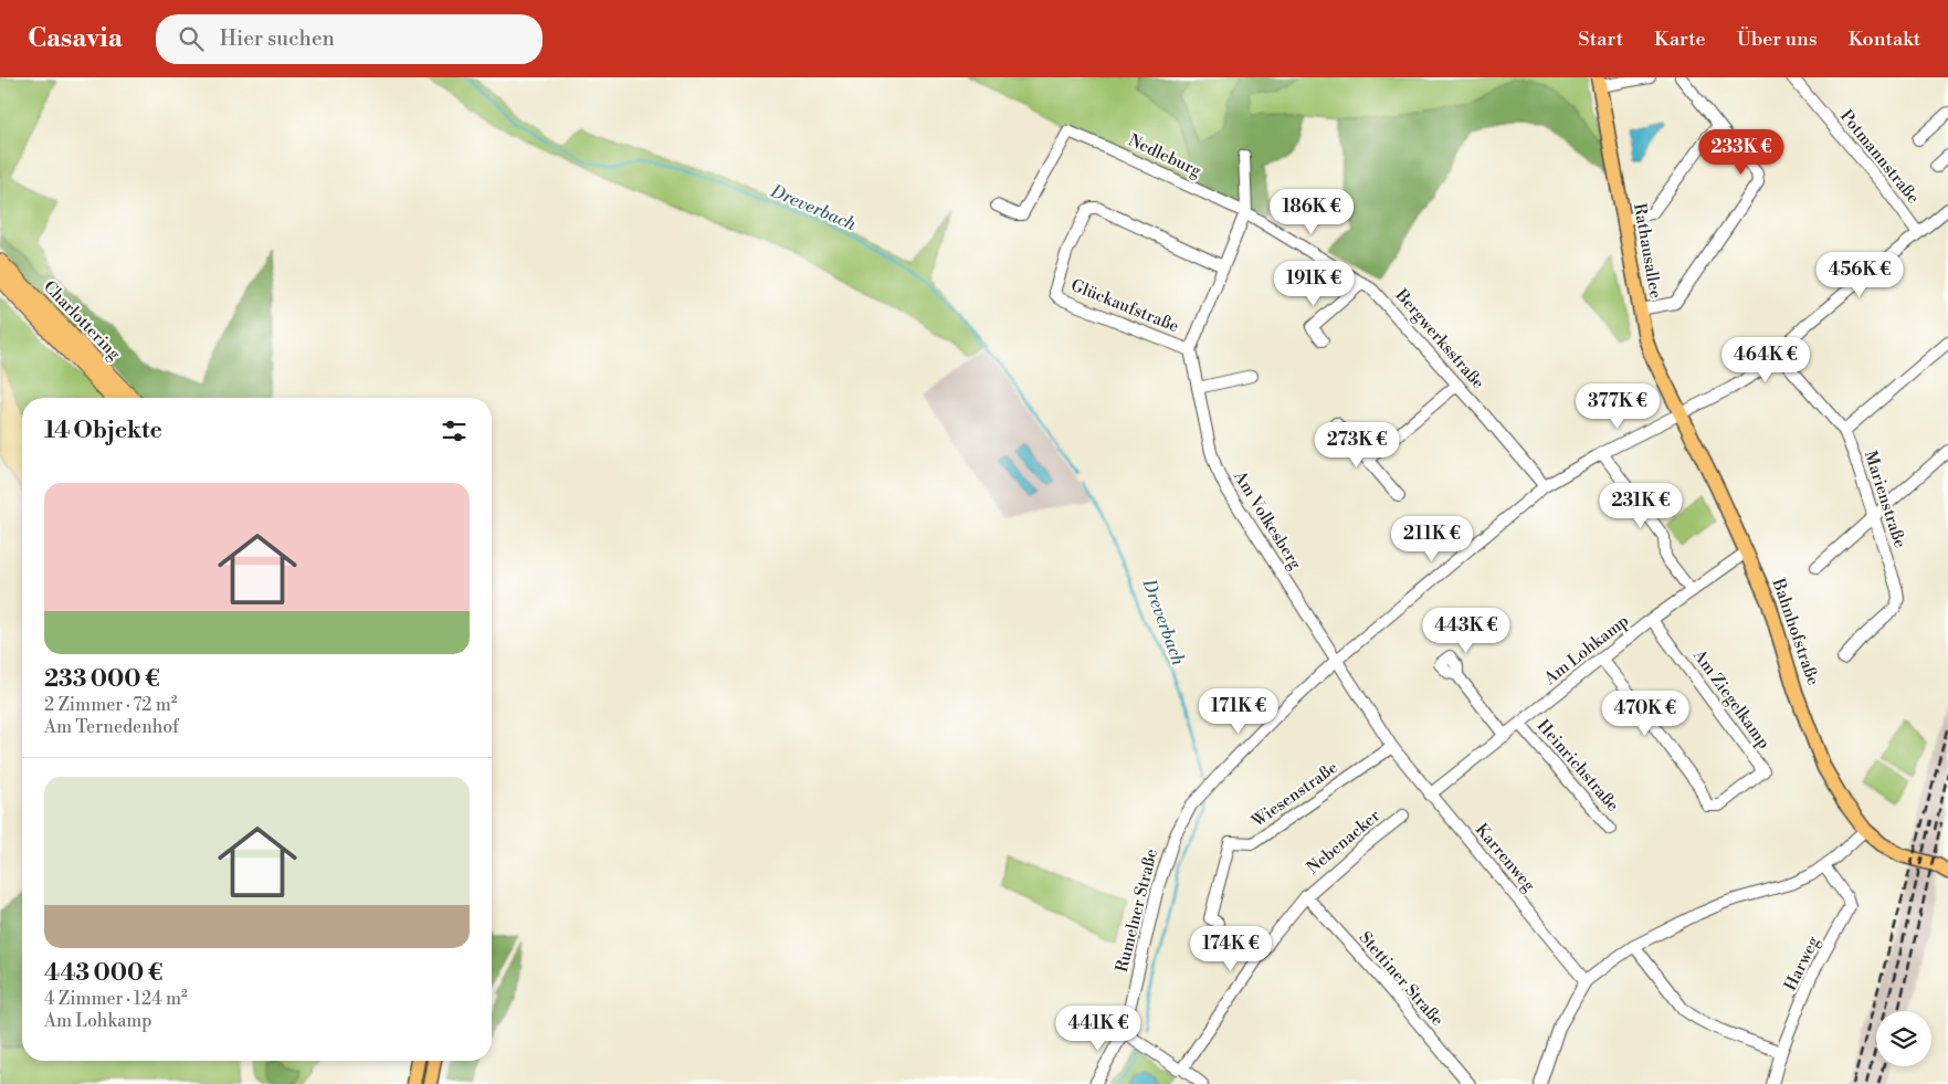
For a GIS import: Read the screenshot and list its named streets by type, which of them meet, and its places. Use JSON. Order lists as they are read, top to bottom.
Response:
{
  "streets": {
    "highway": ["Charlottering"],
    "main road": ["Rathausallee", "Bahnhofstraße"],
    "street": [
      "Nedleburg",
      "Potmannstraße",
      "Glückaufstraße",
      "Bergwerksstraße",
      "Marienstraße",
      "Am Volkesberg",
      "Am Lohkamp",
      "Am Ziegelkamp",
      "Heinrichstraße",
      "Wiesenstraße",
      "Nebenacker",
      "Karrenweg",
      "Rumelner Straße",
      "Harweg",
      "Stettiner Straße"
    ]
  },
  "crossings": [
    ["Nedleburg", "Bergwerksstraße"],
    ["Potmannstraße", "Rumelner Straße"],
    ["Rathausallee", "Bahnhofstraße"],
    ["Rathausallee", "Rumelner Straße"],
    ["Glückaufstraße", "Am Volkesberg"],
    ["Bergwerksstraße", "Rumelner Straße"],
    ["Marienstraße", "Rumelner Straße"],
    ["Am Volkesberg", "Karrenweg"],
    ["Am Volkesberg", "Rumelner Straße"],
    ["Bahnhofstraße", "Am Lohkamp"],
    ["Bahnhofstraße", "Rumelner Straße"],
    ["Am Lohkamp", "Am Ziegelkamp"],
    ["Am Lohkamp", "Heinrichstraße"],
    ["Am Lohkamp", "Karrenweg"],
    ["Wiesenstraße", "Karrenweg"],
    ["Nebenacker", "Stettiner Straße"],
    ["Karrenweg", "Rumelner Straße"]
  ],
  "water": ["Dreverbach"],
  "page": {
    "header": "Casavia",
    "search": "Hier suchen",
    "nav": [
      "Start",
      "Karte",
      "Über uns",
      "Kontakt"
    ],
    "price": [
      "233K €",
      "186K €",
      "456K €",
      "191K €",
      "464K €",
      "377K €",
      "273K €",
      "231K €",
      "211K €",
      "443K €",
      "171K €",
      "470K €",
      "174K €",
      "441K €"
    ],
    "heading": "14 Objekte",
    "list": [
      {
        "name": "233 000 €",
        "note": "2 Zimmer · 72 m² · Am Ternedenhof"
      },
      {
        "name": "443 000 €",
        "note": "4 Zimmer · 124 m² · Am Lohkamp"
      }
    ]
  }
}
